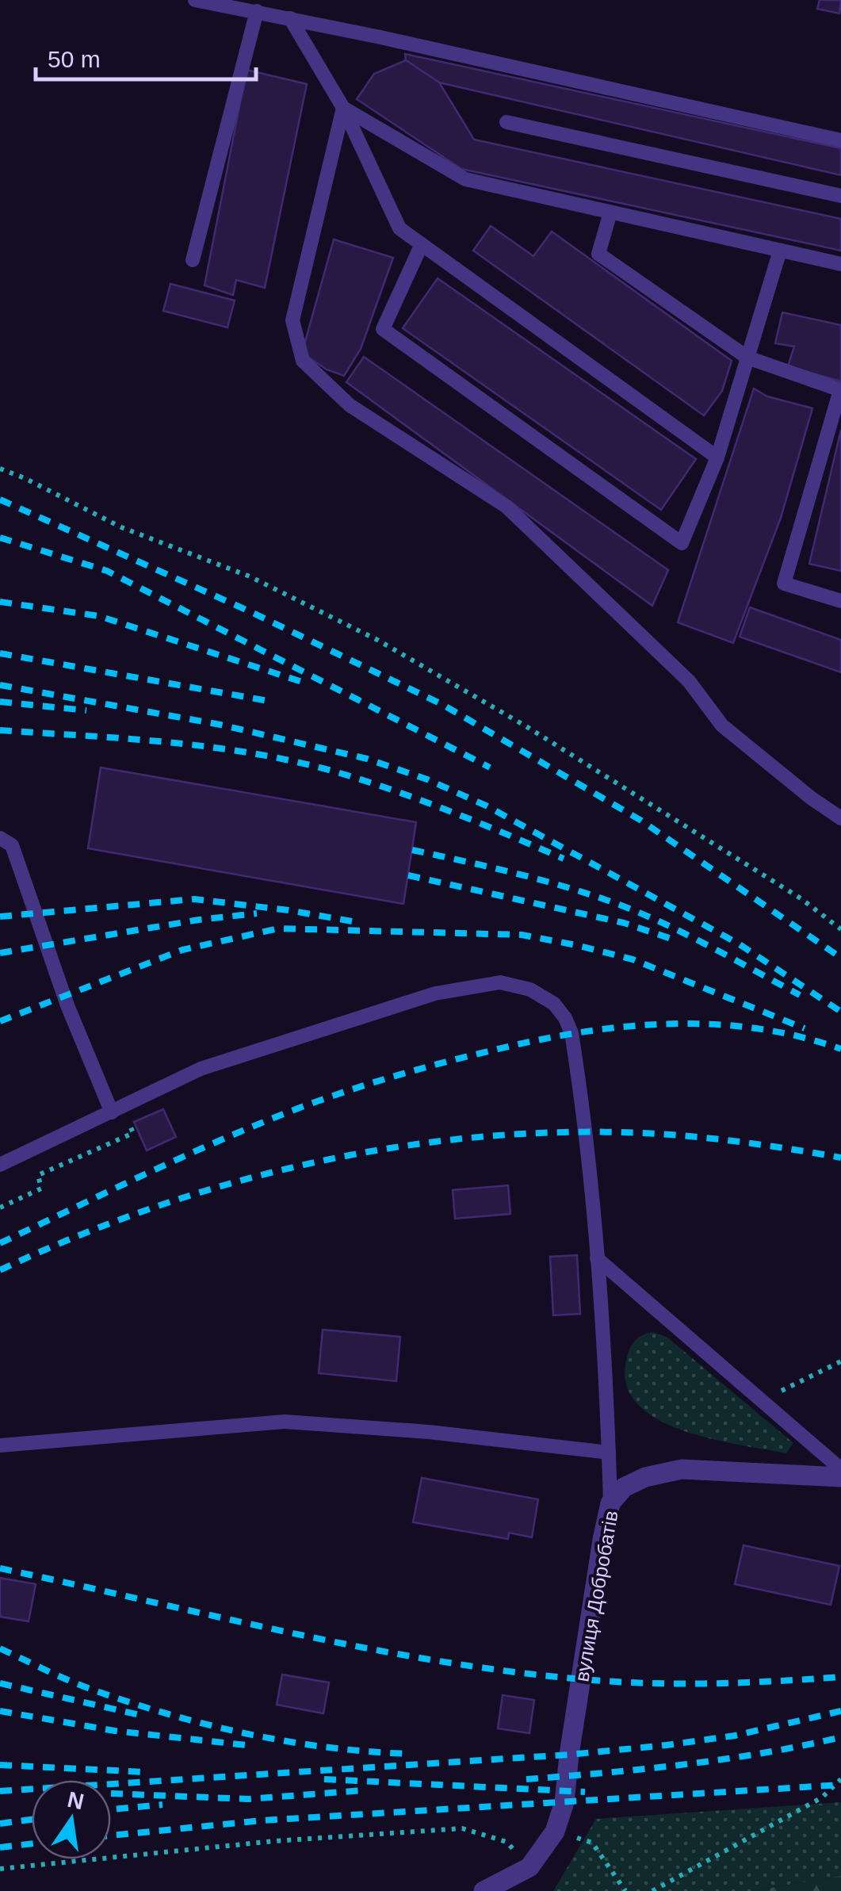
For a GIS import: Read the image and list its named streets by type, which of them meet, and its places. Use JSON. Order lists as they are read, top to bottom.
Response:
{
  "streets": {
    "street": ["вулиця Добробатів"]
  },
  "scale_bar": "50 m",
  "north": "top"
}
